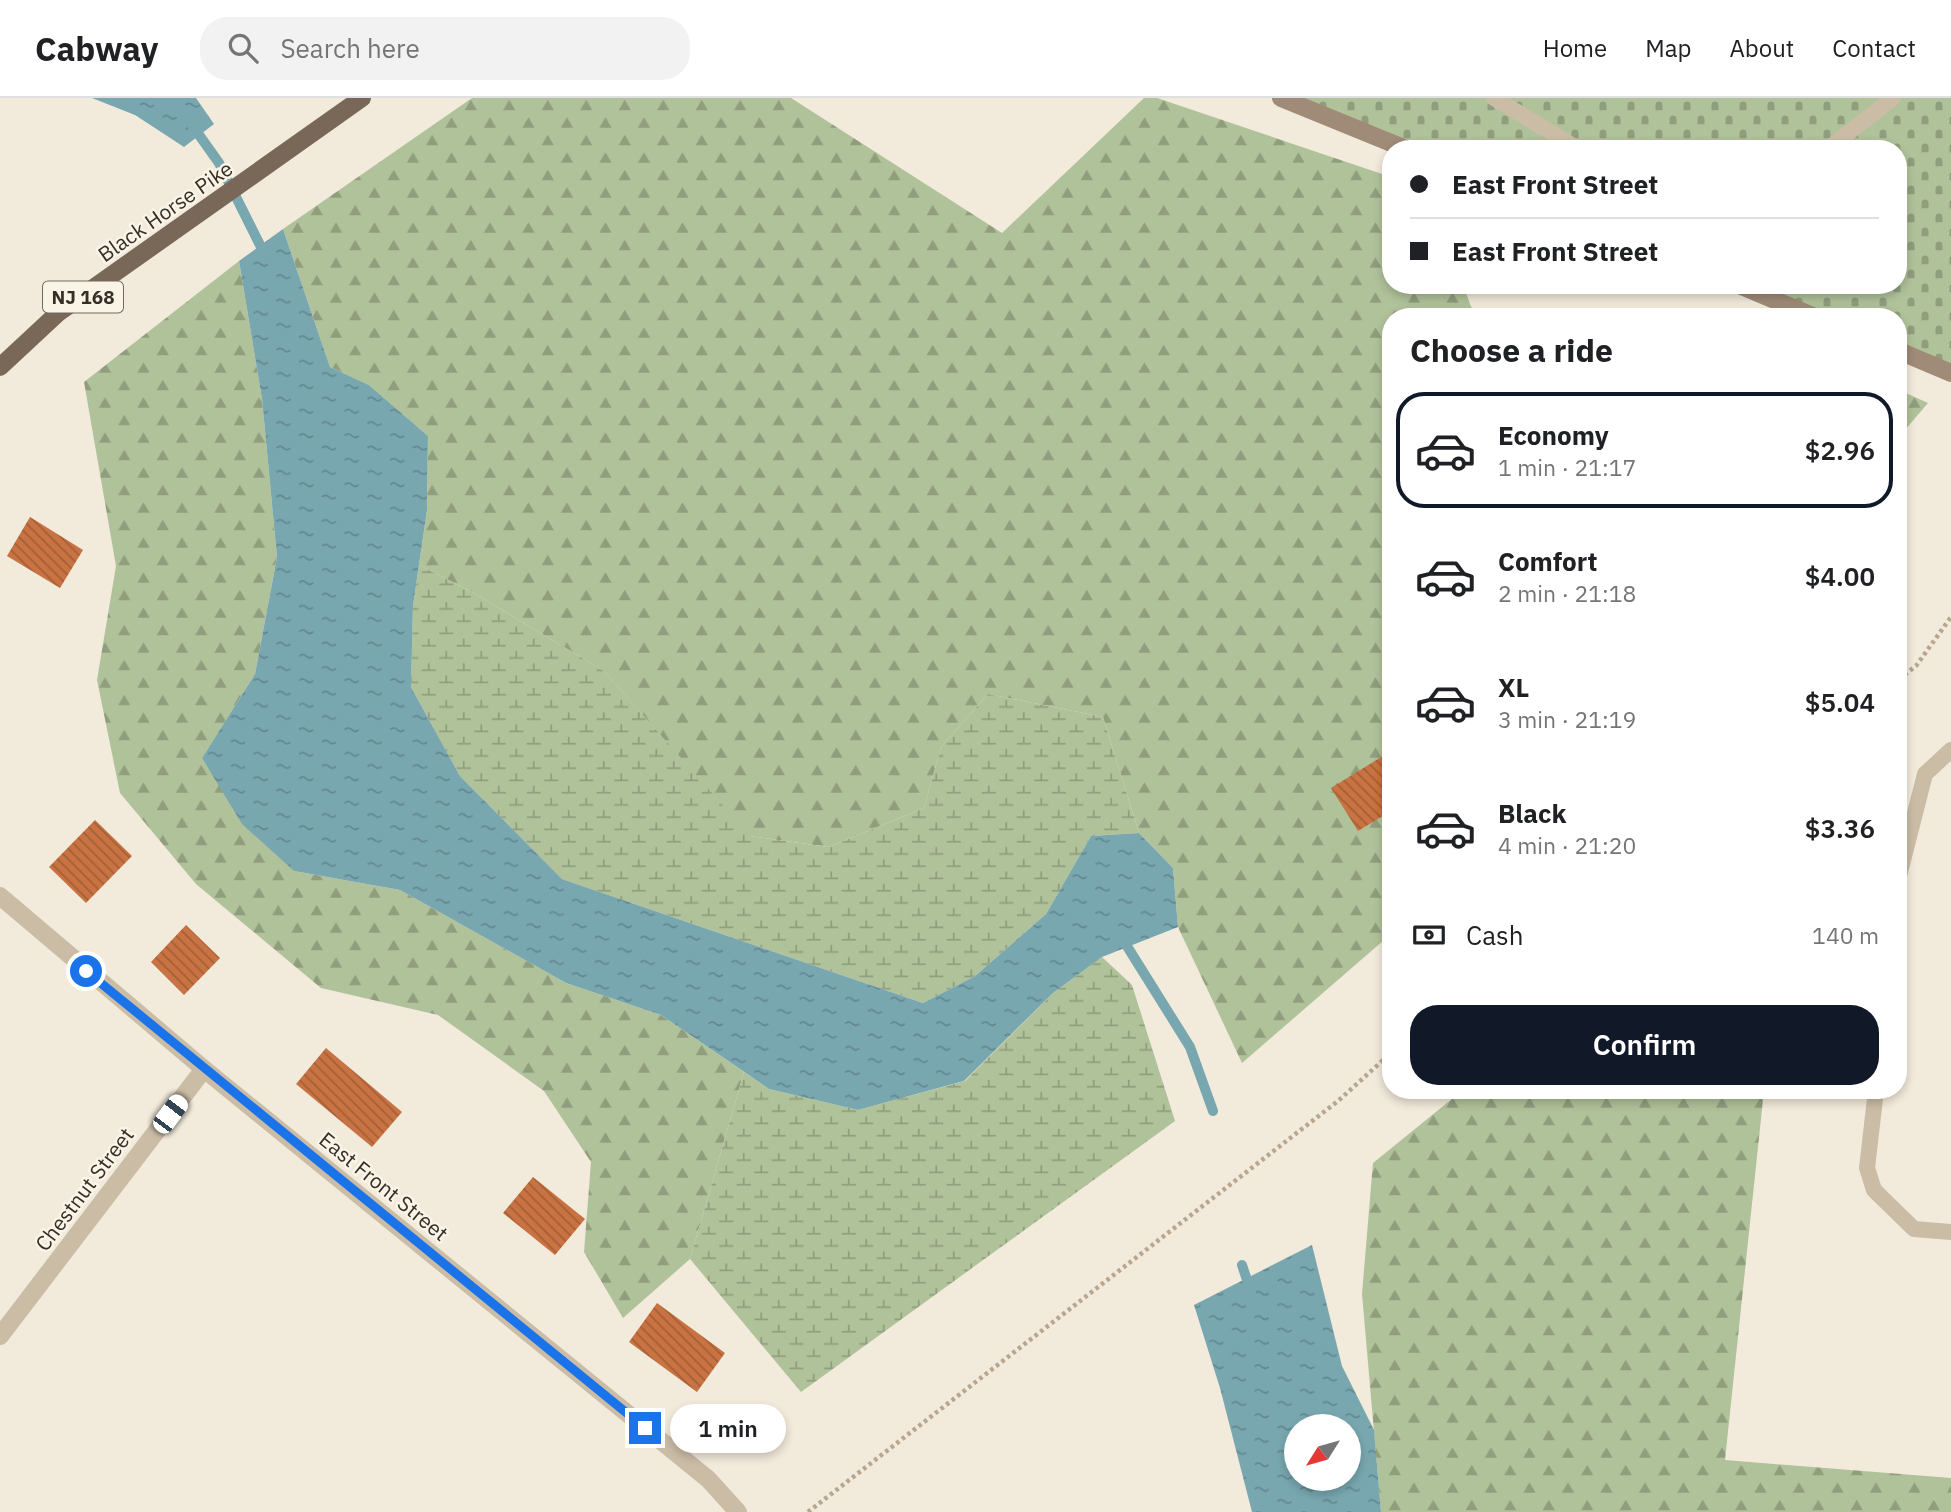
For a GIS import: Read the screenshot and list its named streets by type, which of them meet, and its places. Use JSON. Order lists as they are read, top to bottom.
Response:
{
  "streets": {
    "main road": ["Black Horse Pike", "NJ 168"],
    "street": ["East Front Street", "Chestnut Street"]
  },
  "crossings": [
    ["East Front Street", "Chestnut Street"]
  ],
  "north": "bottom left",
  "page": {
    "header": "Cabway",
    "search": "Search here",
    "nav": [
      "Home",
      "Map",
      "About",
      "Contact"
    ],
    "banner": ["East Front Street", "East Front Street"],
    "heading": "Choose a ride",
    "list": [
      {
        "name": "Economy",
        "note": "1 min · 21:17",
        "value": "$2.96"
      },
      {
        "name": "Comfort",
        "note": "2 min · 21:18",
        "value": "$4.00"
      },
      {
        "name": "XL",
        "note": "3 min · 21:19",
        "value": "$5.04"
      },
      {
        "name": "Black",
        "note": "4 min · 21:20",
        "value": "$3.36"
      }
    ],
    "pay": ["Cash", "140 m"],
    "buttons": "Confirm",
    "bubble": "1 min"
  }
}
